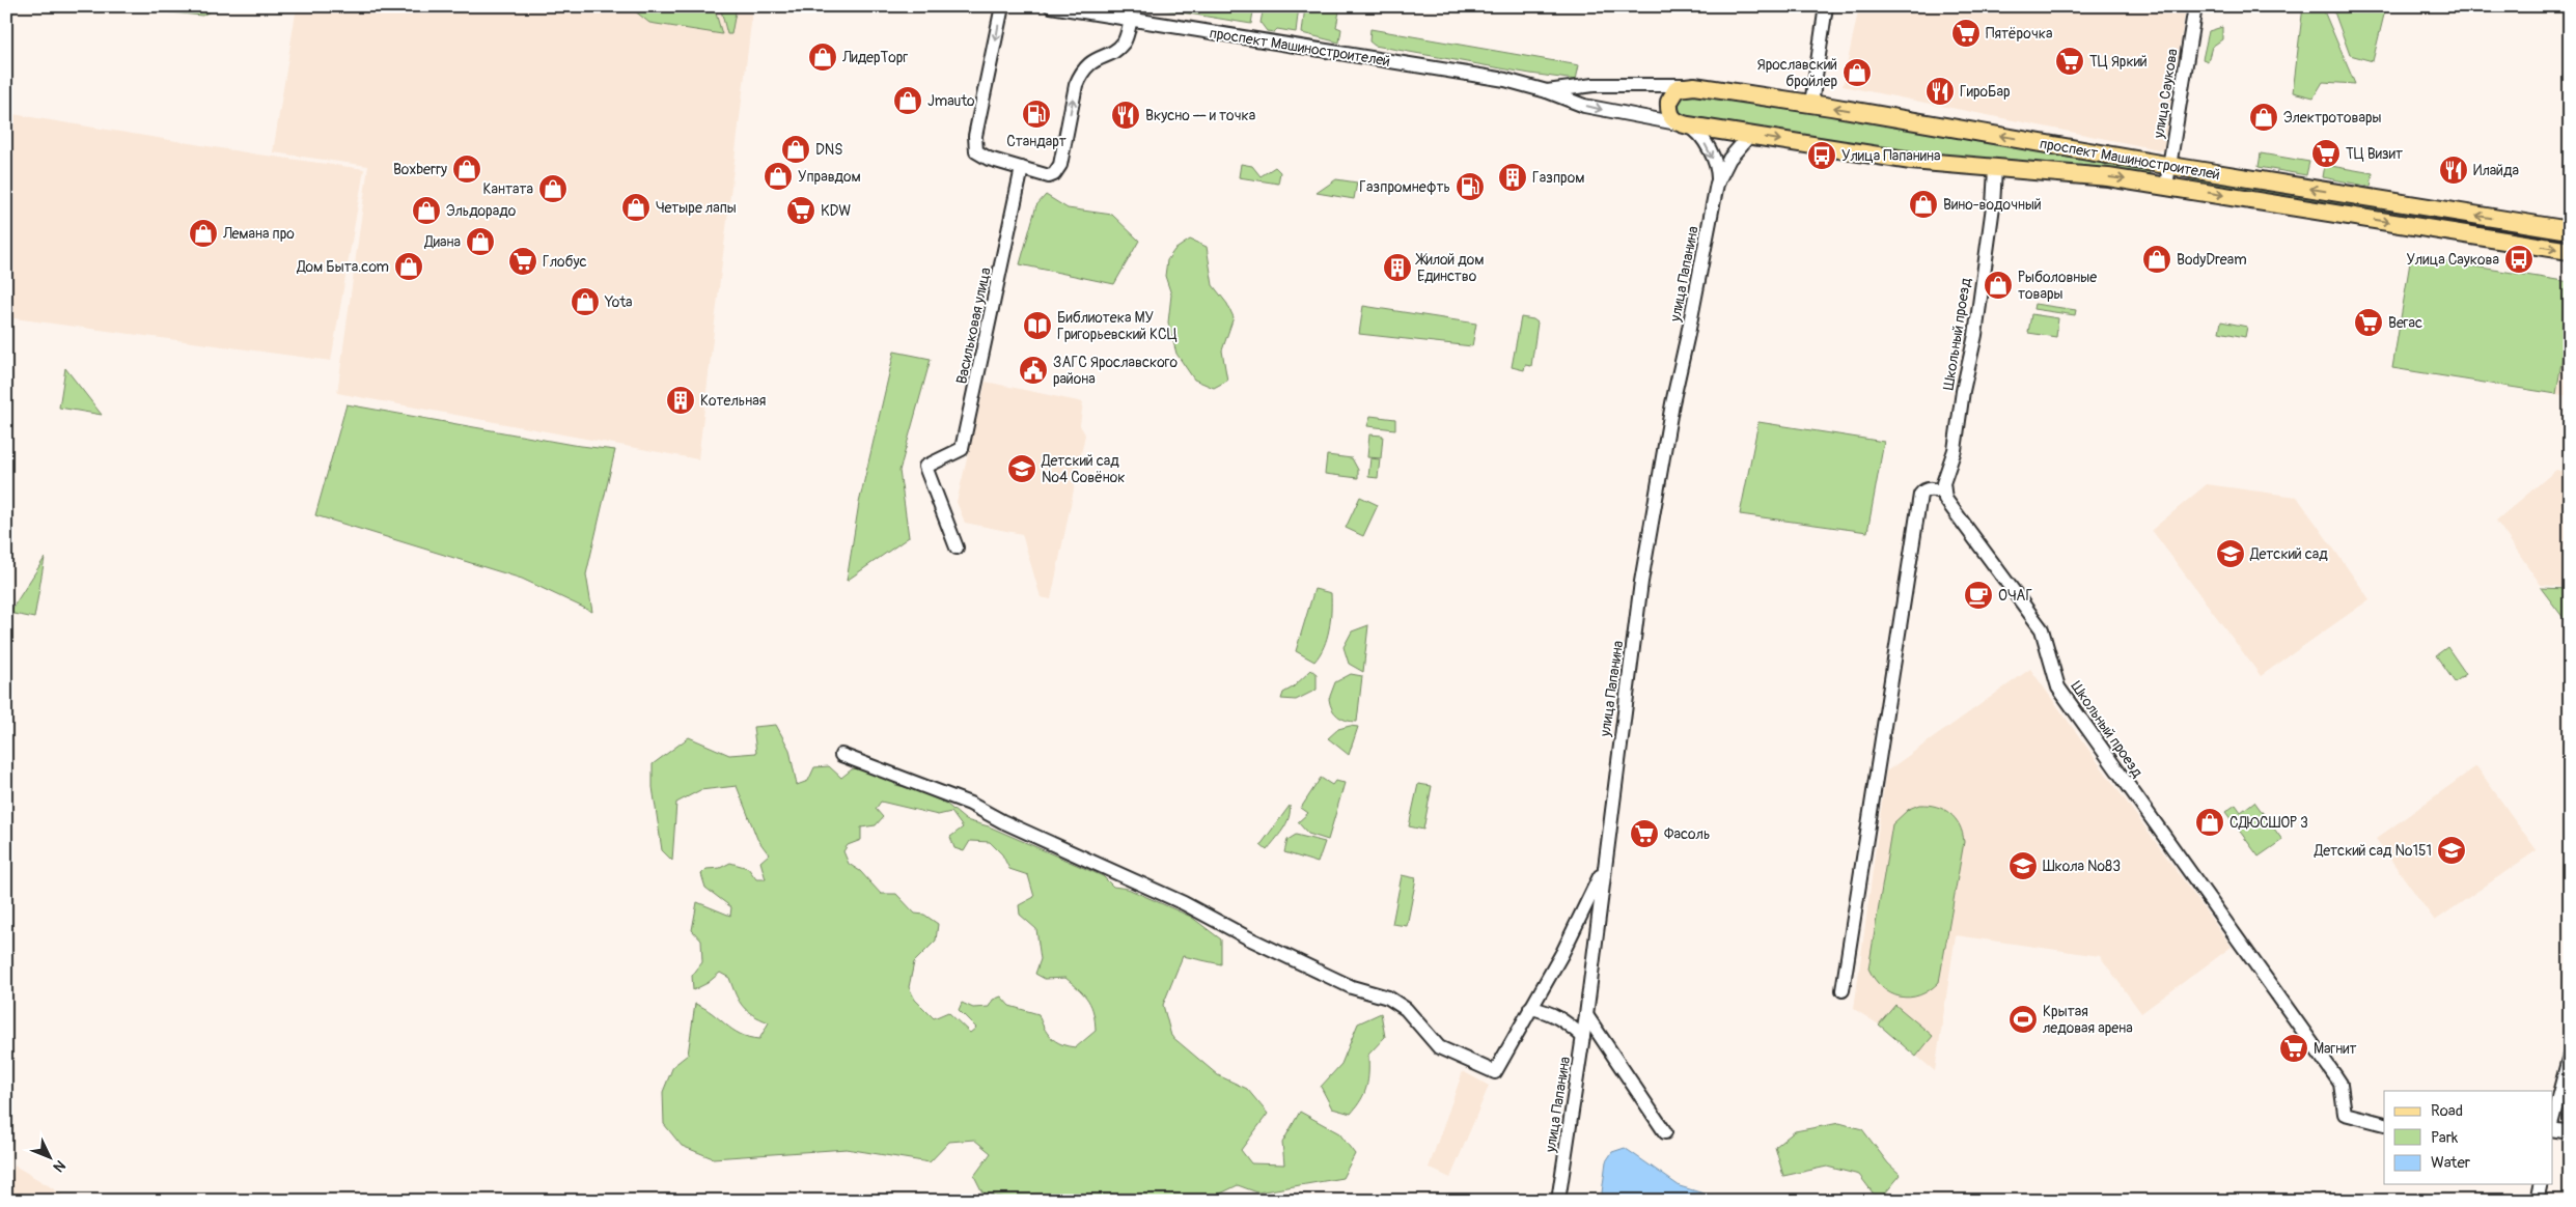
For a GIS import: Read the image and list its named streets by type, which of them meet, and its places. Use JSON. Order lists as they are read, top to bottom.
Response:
{
  "streets": {
    "main road": ["проспект Машиностроителей"],
    "street": [
      "улица Саукова",
      "улица Папанина",
      "Васильковая улица",
      "Школьный проезд"
    ]
  },
  "crossings": [
    ["проспект Машиностроителей", "улица Саукова"],
    ["проспект Машиностроителей", "улица Папанина"],
    ["проспект Машиностроителей", "Школьный проезд"]
  ],
  "places": {
    "supermarket": [
      "Пятёрочка",
      "ТЦ Яркий",
      "ТЦ Визит",
      "KDW",
      "Глобус",
      "Вегас",
      "Фасоль",
      "Магнит"
    ],
    "shop": [
      "ЛидерТорг",
      "Ярославский бройлер",
      "Jmauto",
      "Электротовары",
      "DNS",
      "Boxberry",
      "Управдом",
      "Кантата",
      "Вино-водочный",
      "Четыре лапы",
      "Эльдорадо",
      "Лемана про",
      "Диана",
      "BodyDream",
      "Дом Быта.com",
      "Рыболовные товары",
      "Yota",
      "СДЮСШОР 3"
    ],
    "restaurant": ["ГироБар", "Вкусно — и точка", "Илайда"],
    "fuel station": ["Стандарт", "Газпромнефть"],
    "bus stop": ["Улица Папанина", "Улица Саукова"],
    "building": ["Газпром", "Жилой дом Единство", "Котельная"],
    "library": ["Библиотека МУ Григорьевский КСЦ"],
    "public building": ["ЗАГС Ярославского района"],
    "school or university": [
      "Детский сад №4 Совёнок",
      "Детский сад",
      "Детский сад №151",
      "Школа №83"
    ],
    "cafe": ["ОЧАГ"],
    "sports": ["Крытая ледовая арена"]
  },
  "legend": ["Road", "Park", "Water"],
  "north": "bottom right"
}
